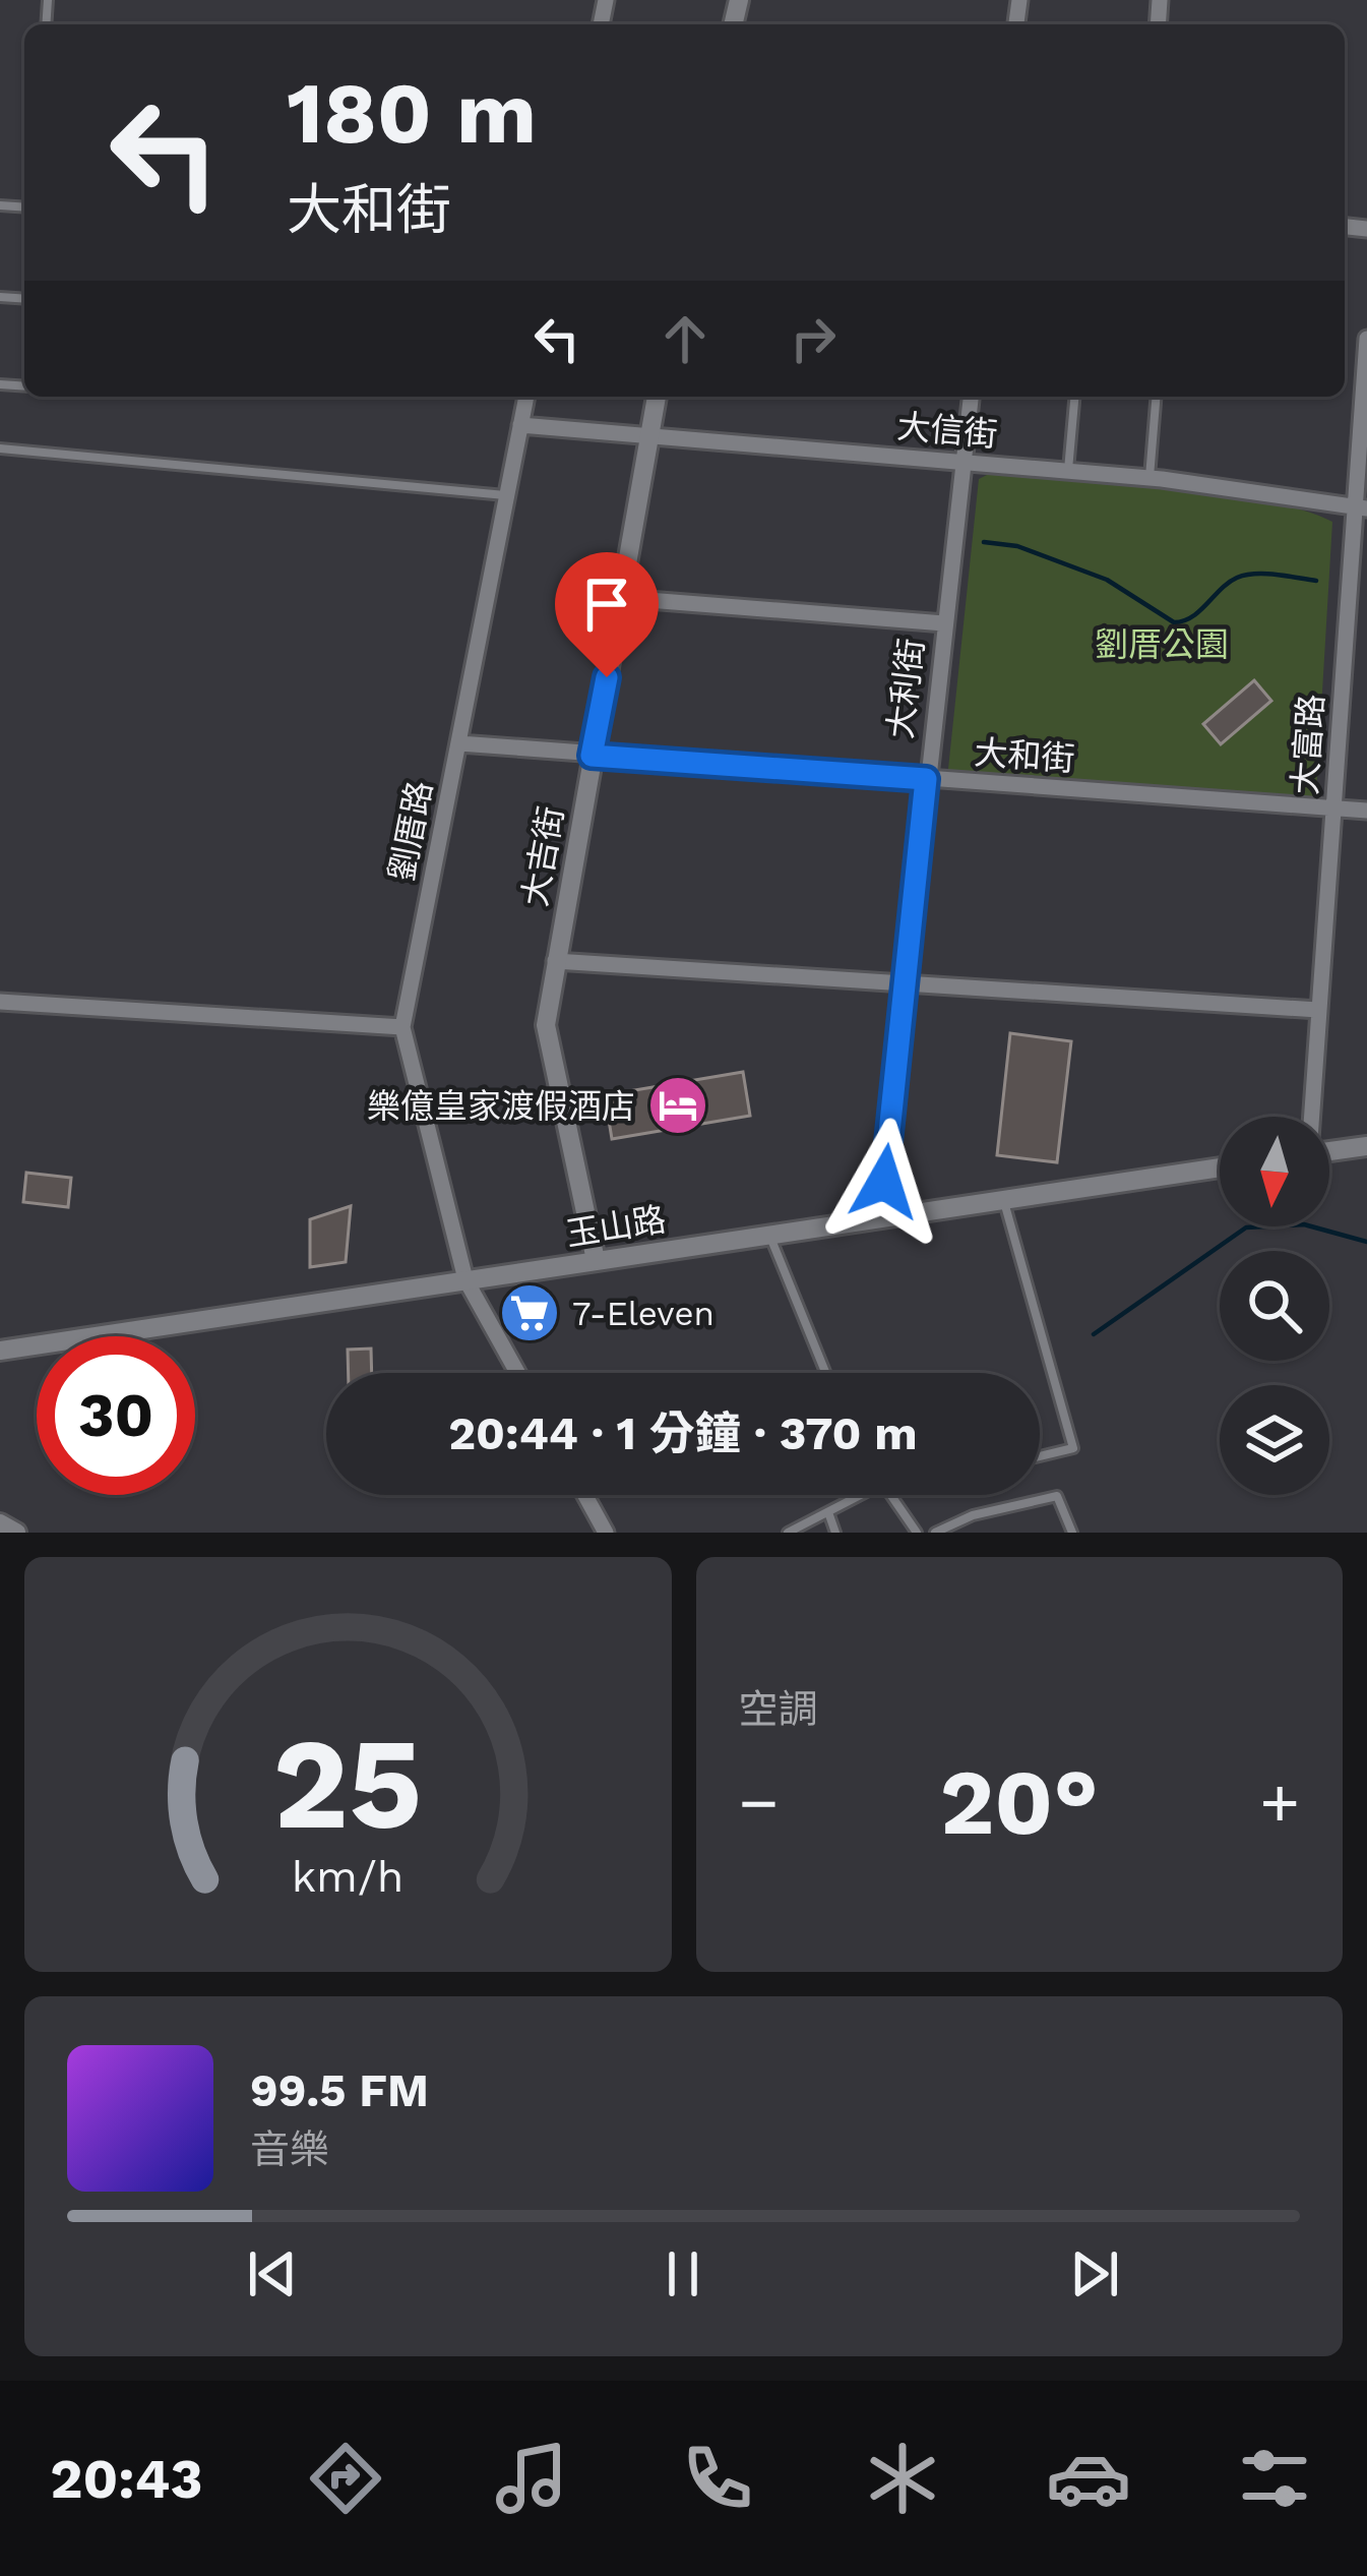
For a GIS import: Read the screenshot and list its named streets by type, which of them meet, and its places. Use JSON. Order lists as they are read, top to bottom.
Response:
{
  "streets": {
    "street": [
      "大信街",
      "大利街",
      "大富路",
      "大和街",
      "劉厝路",
      "大吉街",
      "玉山路"
    ]
  },
  "crossings": [
    ["大信街", "大利街"],
    ["大信街", "大富路"],
    ["大信街", "劉厝路"],
    ["大信街", "大吉街"],
    ["大利街", "大和街"],
    ["大利街", "玉山路"],
    ["大富路", "大和街"],
    ["大和街", "劉厝路"],
    ["大和街", "大吉街"],
    ["劉厝路", "玉山路"],
    ["大吉街", "玉山路"]
  ],
  "parks": ["劉厝公園"],
  "places": {
    "hotel": ["樂億皇家渡假酒店"],
    "supermarket": ["7-Eleven"]
  },
  "north": "bottom",
  "page": {
    "turn": ["180 m", "大和街"],
    "limit": "30",
    "trip": "20:44 · 1 分鐘 · 370 m",
    "tile": "空調",
    "heat": ["−", "20°", "+"],
    "song": ["99.5 FM", "音樂"],
    "tabs": "20:43",
    "gauge": ["25", "km/h"]
  }
}
